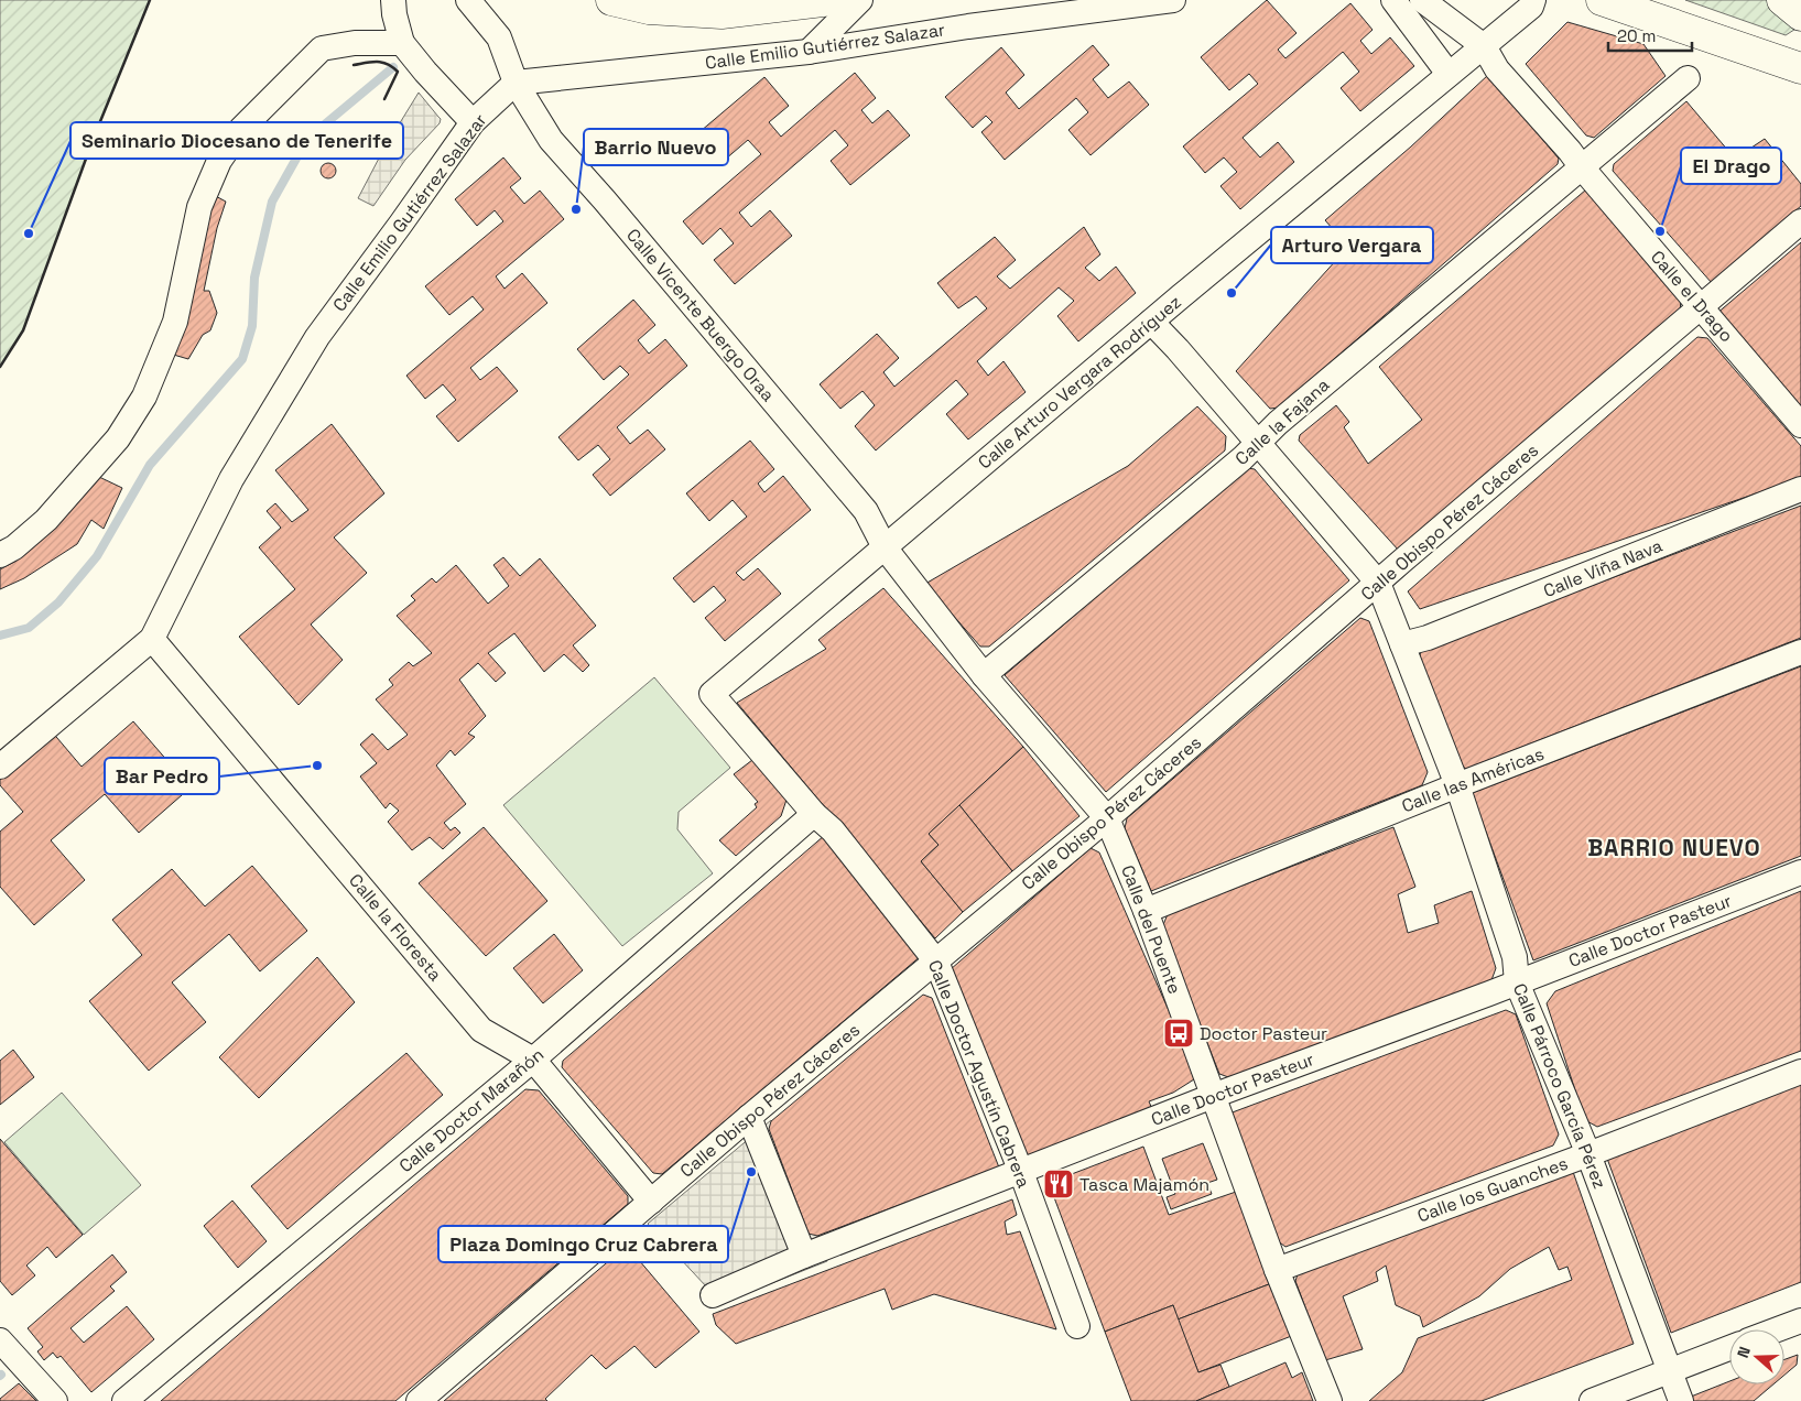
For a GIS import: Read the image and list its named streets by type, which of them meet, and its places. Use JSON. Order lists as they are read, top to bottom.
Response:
{
  "streets": {
    "street": [
      "Calle Emilio Gutiérrez Salazar",
      "Calle el Drago",
      "Calle Vicente Buergo Oraa",
      "Calle Arturo Vergara Rodríguez",
      "Calle la Fajana",
      "Calle Obispo Pérez Cáceres",
      "Calle Viña Nava",
      "Calle las Américas",
      "Calle la Floresta",
      "Calle del Puente",
      "Calle Doctor Pasteur",
      "Calle Doctor Agustín Cabrera",
      "Calle Párroco García Pérez",
      "Calle Doctor Marañón",
      "Calle los Guanches"
    ]
  },
  "crossings": [
    ["Calle Emilio Gutiérrez Salazar", "Calle Vicente Buergo Oraa"],
    ["Calle Emilio Gutiérrez Salazar", "Calle la Floresta"],
    ["Calle el Drago", "Calle Arturo Vergara Rodríguez"],
    ["Calle el Drago", "Calle la Fajana"],
    ["Calle el Drago", "Calle Obispo Pérez Cáceres"],
    ["Calle Vicente Buergo Oraa", "Calle Arturo Vergara Rodríguez"],
    ["Calle Vicente Buergo Oraa", "Calle del Puente"],
    ["Calle Arturo Vergara Rodríguez", "Calle del Puente"],
    ["Calle Arturo Vergara Rodríguez", "Calle Doctor Agustín Cabrera"],
    ["Calle la Fajana", "Calle del Puente"],
    ["Calle Obispo Pérez Cáceres", "Calle la Floresta"],
    ["Calle Obispo Pérez Cáceres", "Calle del Puente"],
    ["Calle Obispo Pérez Cáceres", "Calle Doctor Agustín Cabrera"],
    ["Calle Obispo Pérez Cáceres", "Calle Párroco García Pérez"],
    ["Calle Viña Nava", "Calle Párroco García Pérez"],
    ["Calle las Américas", "Calle del Puente"],
    ["Calle las Américas", "Calle Párroco García Pérez"],
    ["Calle la Floresta", "Calle Doctor Marañón"],
    ["Calle del Puente", "Calle Doctor Pasteur"],
    ["Calle del Puente", "Calle los Guanches"],
    ["Calle Doctor Pasteur", "Calle Doctor Agustín Cabrera"],
    ["Calle Doctor Pasteur", "Calle Párroco García Pérez"],
    ["Calle Doctor Agustín Cabrera", "Calle Doctor Marañón"],
    ["Calle Párroco García Pérez", "Calle los Guanches"]
  ],
  "districts": ["BARRIO NUEVO"],
  "places": {
    "other": [
      "Barrio Nuevo",
      "El Drago",
      "Seminario Diocesano de Tenerife",
      "Arturo Vergara",
      "Bar Pedro",
      "Plaza Domingo Cruz Cabrera"
    ],
    "bus stop": ["Doctor Pasteur"],
    "restaurant": ["Tasca Majamón"]
  },
  "scale_bar": "20 m",
  "north": "left"
}
